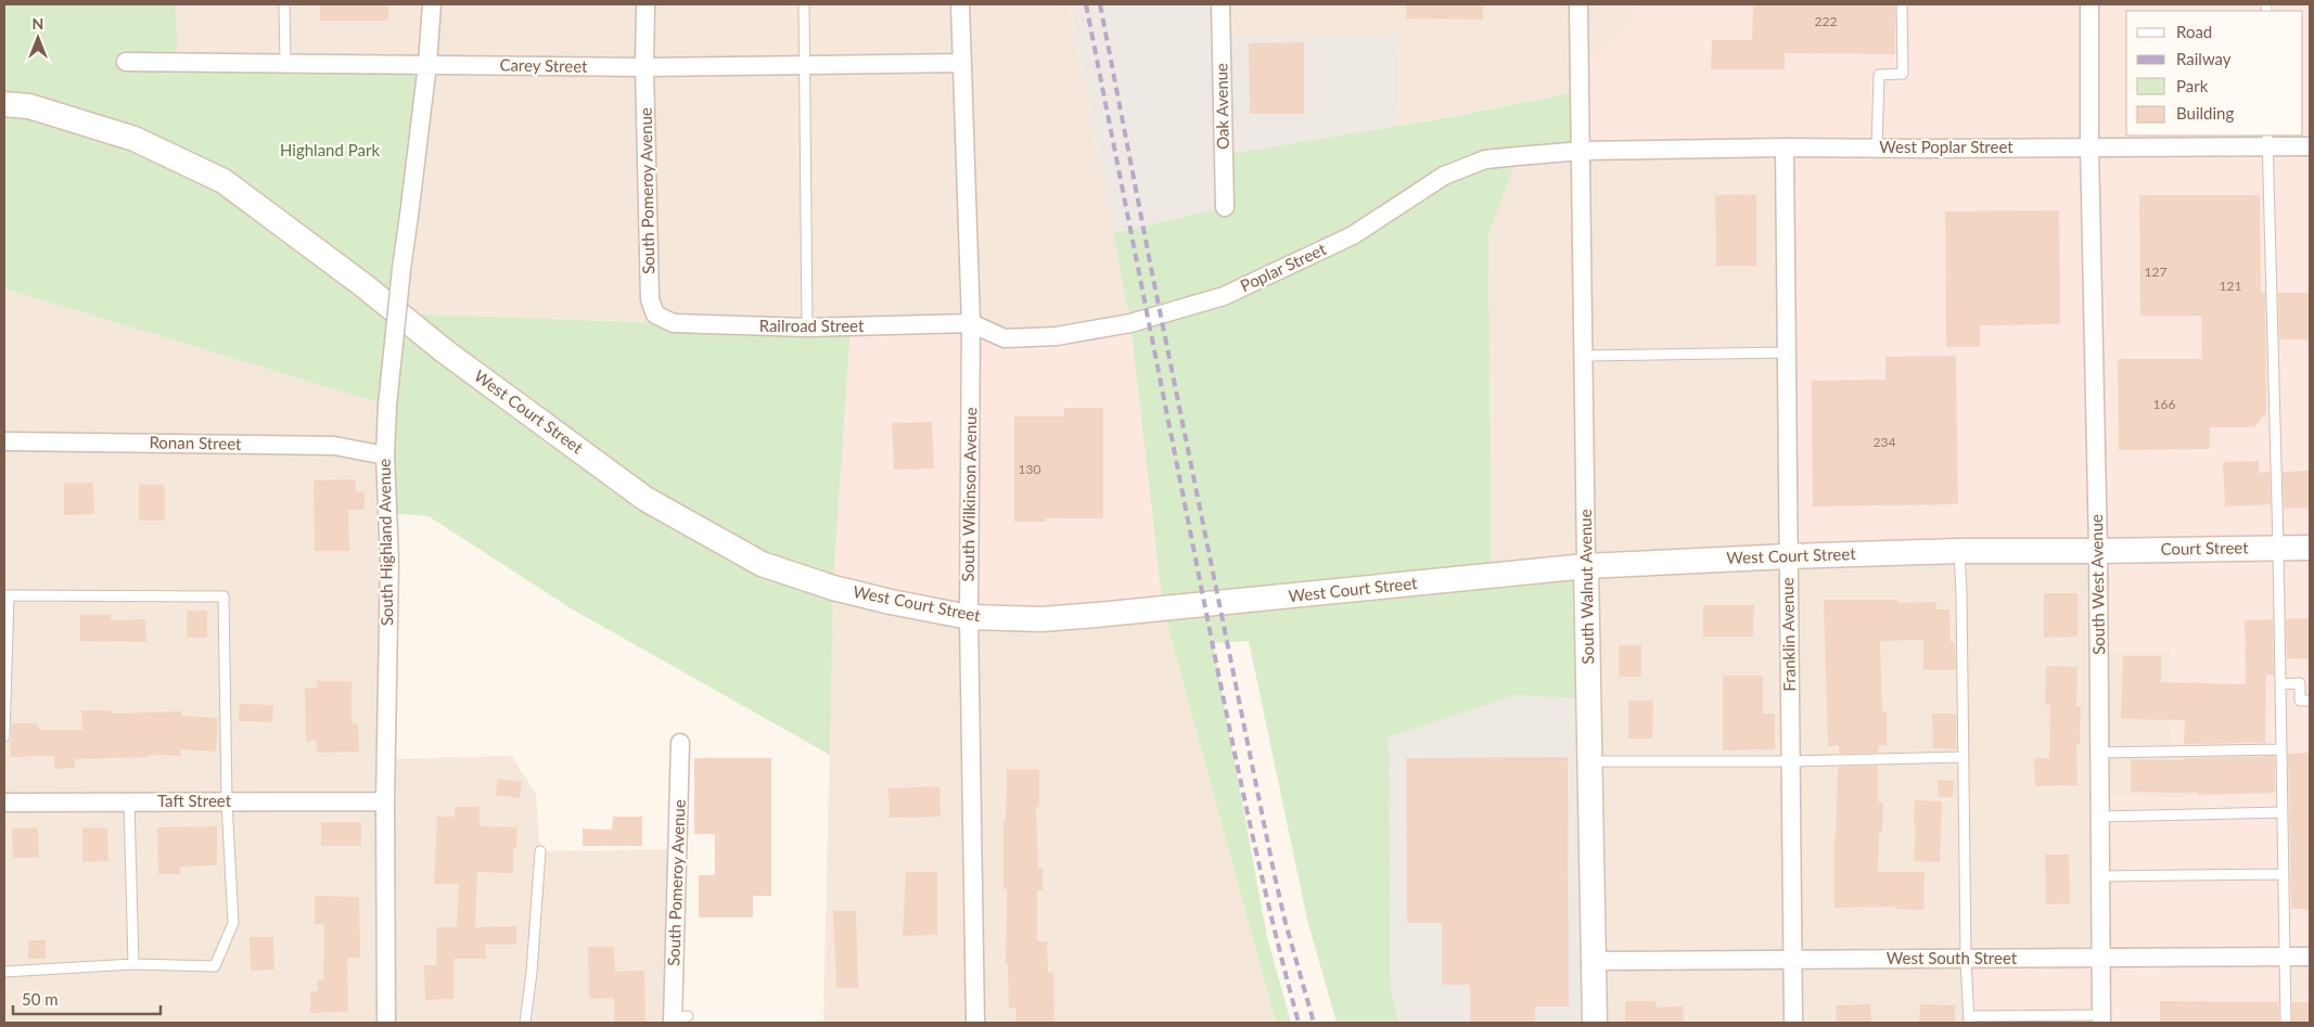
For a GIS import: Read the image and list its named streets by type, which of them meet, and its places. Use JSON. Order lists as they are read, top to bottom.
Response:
{
  "streets": {
    "main road": ["West Court Street", "Court Street", "South Walnut Avenue"],
    "street": [
      "Carey Street",
      "Oak Avenue",
      "West Poplar Street",
      "South Pomeroy Avenue",
      "Poplar Street",
      "Railroad Street",
      "Ronan Street",
      "South Wilkinson Avenue",
      "South Highland Avenue",
      "South West Avenue",
      "Franklin Avenue",
      "Taft Street",
      "West South Street"
    ]
  },
  "crossings": [
    ["Carey Street", "South Pomeroy Avenue"],
    ["Carey Street", "South Wilkinson Avenue"],
    ["Carey Street", "South Highland Avenue"],
    ["West Poplar Street", "Poplar Street"],
    ["West Poplar Street", "South West Avenue"],
    ["West Poplar Street", "South Walnut Avenue"],
    ["West Poplar Street", "Franklin Avenue"],
    ["South Pomeroy Avenue", "Railroad Street"],
    ["Poplar Street", "Railroad Street"],
    ["Poplar Street", "South Wilkinson Avenue"],
    ["Poplar Street", "South Walnut Avenue"],
    ["Railroad Street", "South Wilkinson Avenue"],
    ["West Court Street", "South Wilkinson Avenue"],
    ["West Court Street", "Court Street"],
    ["West Court Street", "South West Avenue"],
    ["West Court Street", "South Walnut Avenue"],
    ["West Court Street", "Franklin Avenue"],
    ["Ronan Street", "South Highland Avenue"],
    ["South Highland Avenue", "Taft Street"],
    ["Court Street", "South West Avenue"],
    ["South West Avenue", "West South Street"],
    ["South Walnut Avenue", "West South Street"],
    ["Franklin Avenue", "West South Street"]
  ],
  "parks": ["Highland Park"],
  "house_numbers": [
    "222",
    "127",
    "121",
    "166",
    "234",
    "130"
  ],
  "legend": [
    "Road",
    "Railway",
    "Park",
    "Building"
  ],
  "scale_bar": "50 m",
  "north": "top"
}
